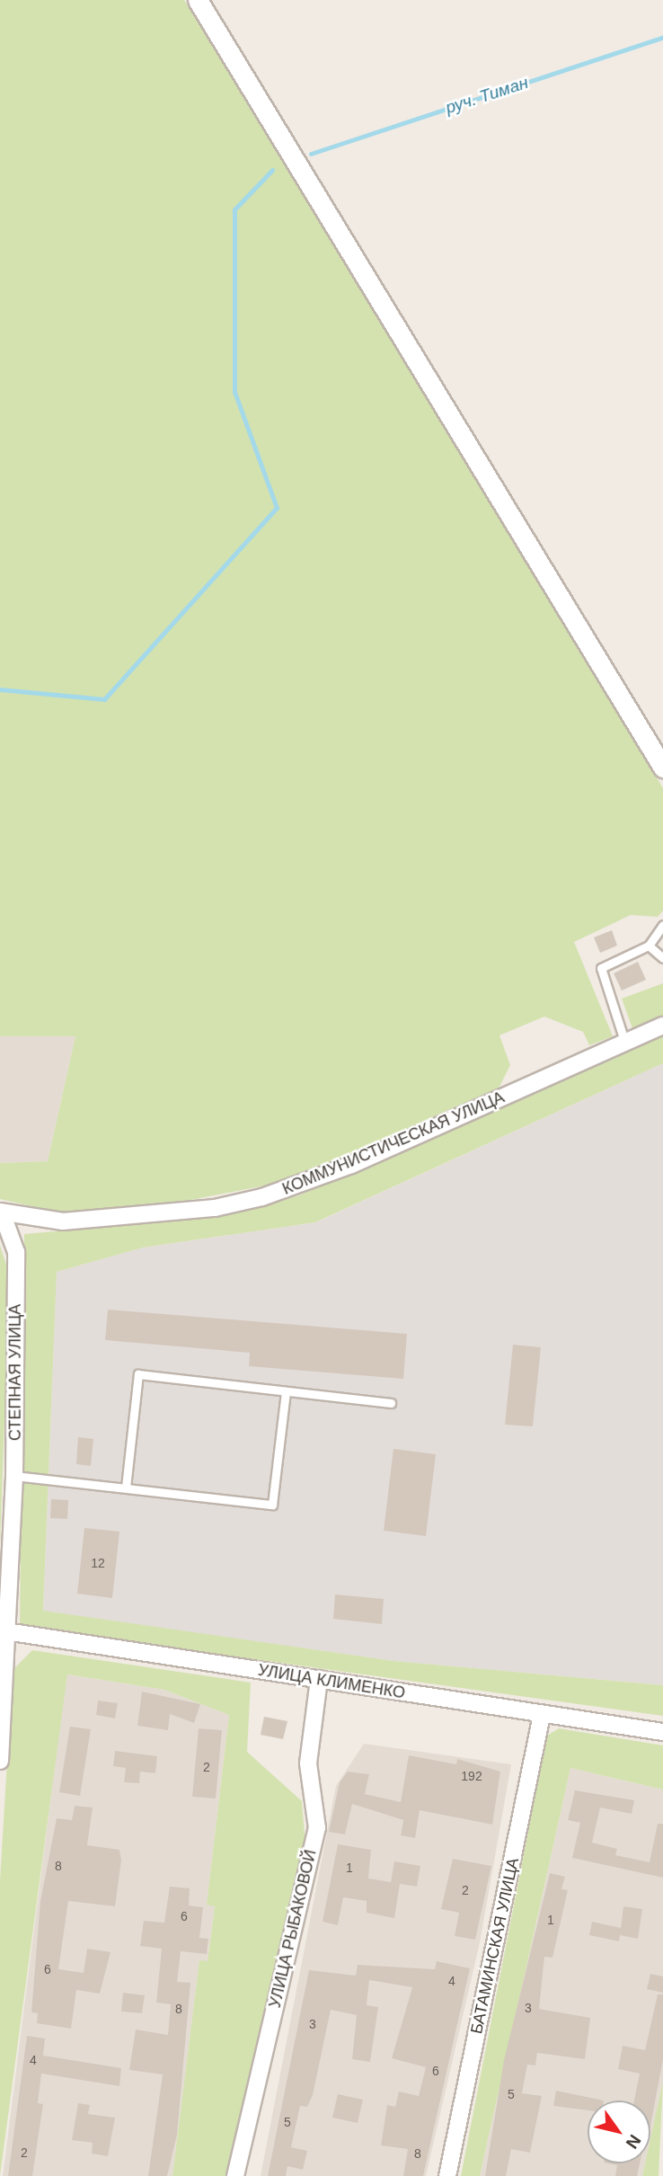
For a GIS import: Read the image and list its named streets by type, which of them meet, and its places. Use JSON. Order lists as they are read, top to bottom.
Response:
{
  "streets": {
    "street": [
      "КОММУНИСТИЧЕСКАЯ УЛИЦА",
      "СТЕПНАЯ УЛИЦА",
      "УЛИЦА КЛИМЕНКО",
      "УЛИЦА РЫБАКОВОЙ",
      "БАТАМИНСКАЯ УЛИЦА"
    ]
  },
  "crossings": [
    ["КОММУНИСТИЧЕСКАЯ УЛИЦА", "СТЕПНАЯ УЛИЦА"],
    ["СТЕПНАЯ УЛИЦА", "УЛИЦА КЛИМЕНКО"],
    ["УЛИЦА КЛИМЕНКО", "УЛИЦА РЫБАКОВОЙ"],
    ["УЛИЦА КЛИМЕНКО", "БАТАМИНСКАЯ УЛИЦА"]
  ],
  "water": ["руч. Тиман"],
  "house_numbers": [
    "12",
    "2",
    "192",
    "8",
    "1",
    "2",
    "6",
    "1",
    "6",
    "4",
    "3",
    "8",
    "3",
    "4",
    "6",
    "5",
    "5",
    "2",
    "8"
  ],
  "north": "bottom right"
}
